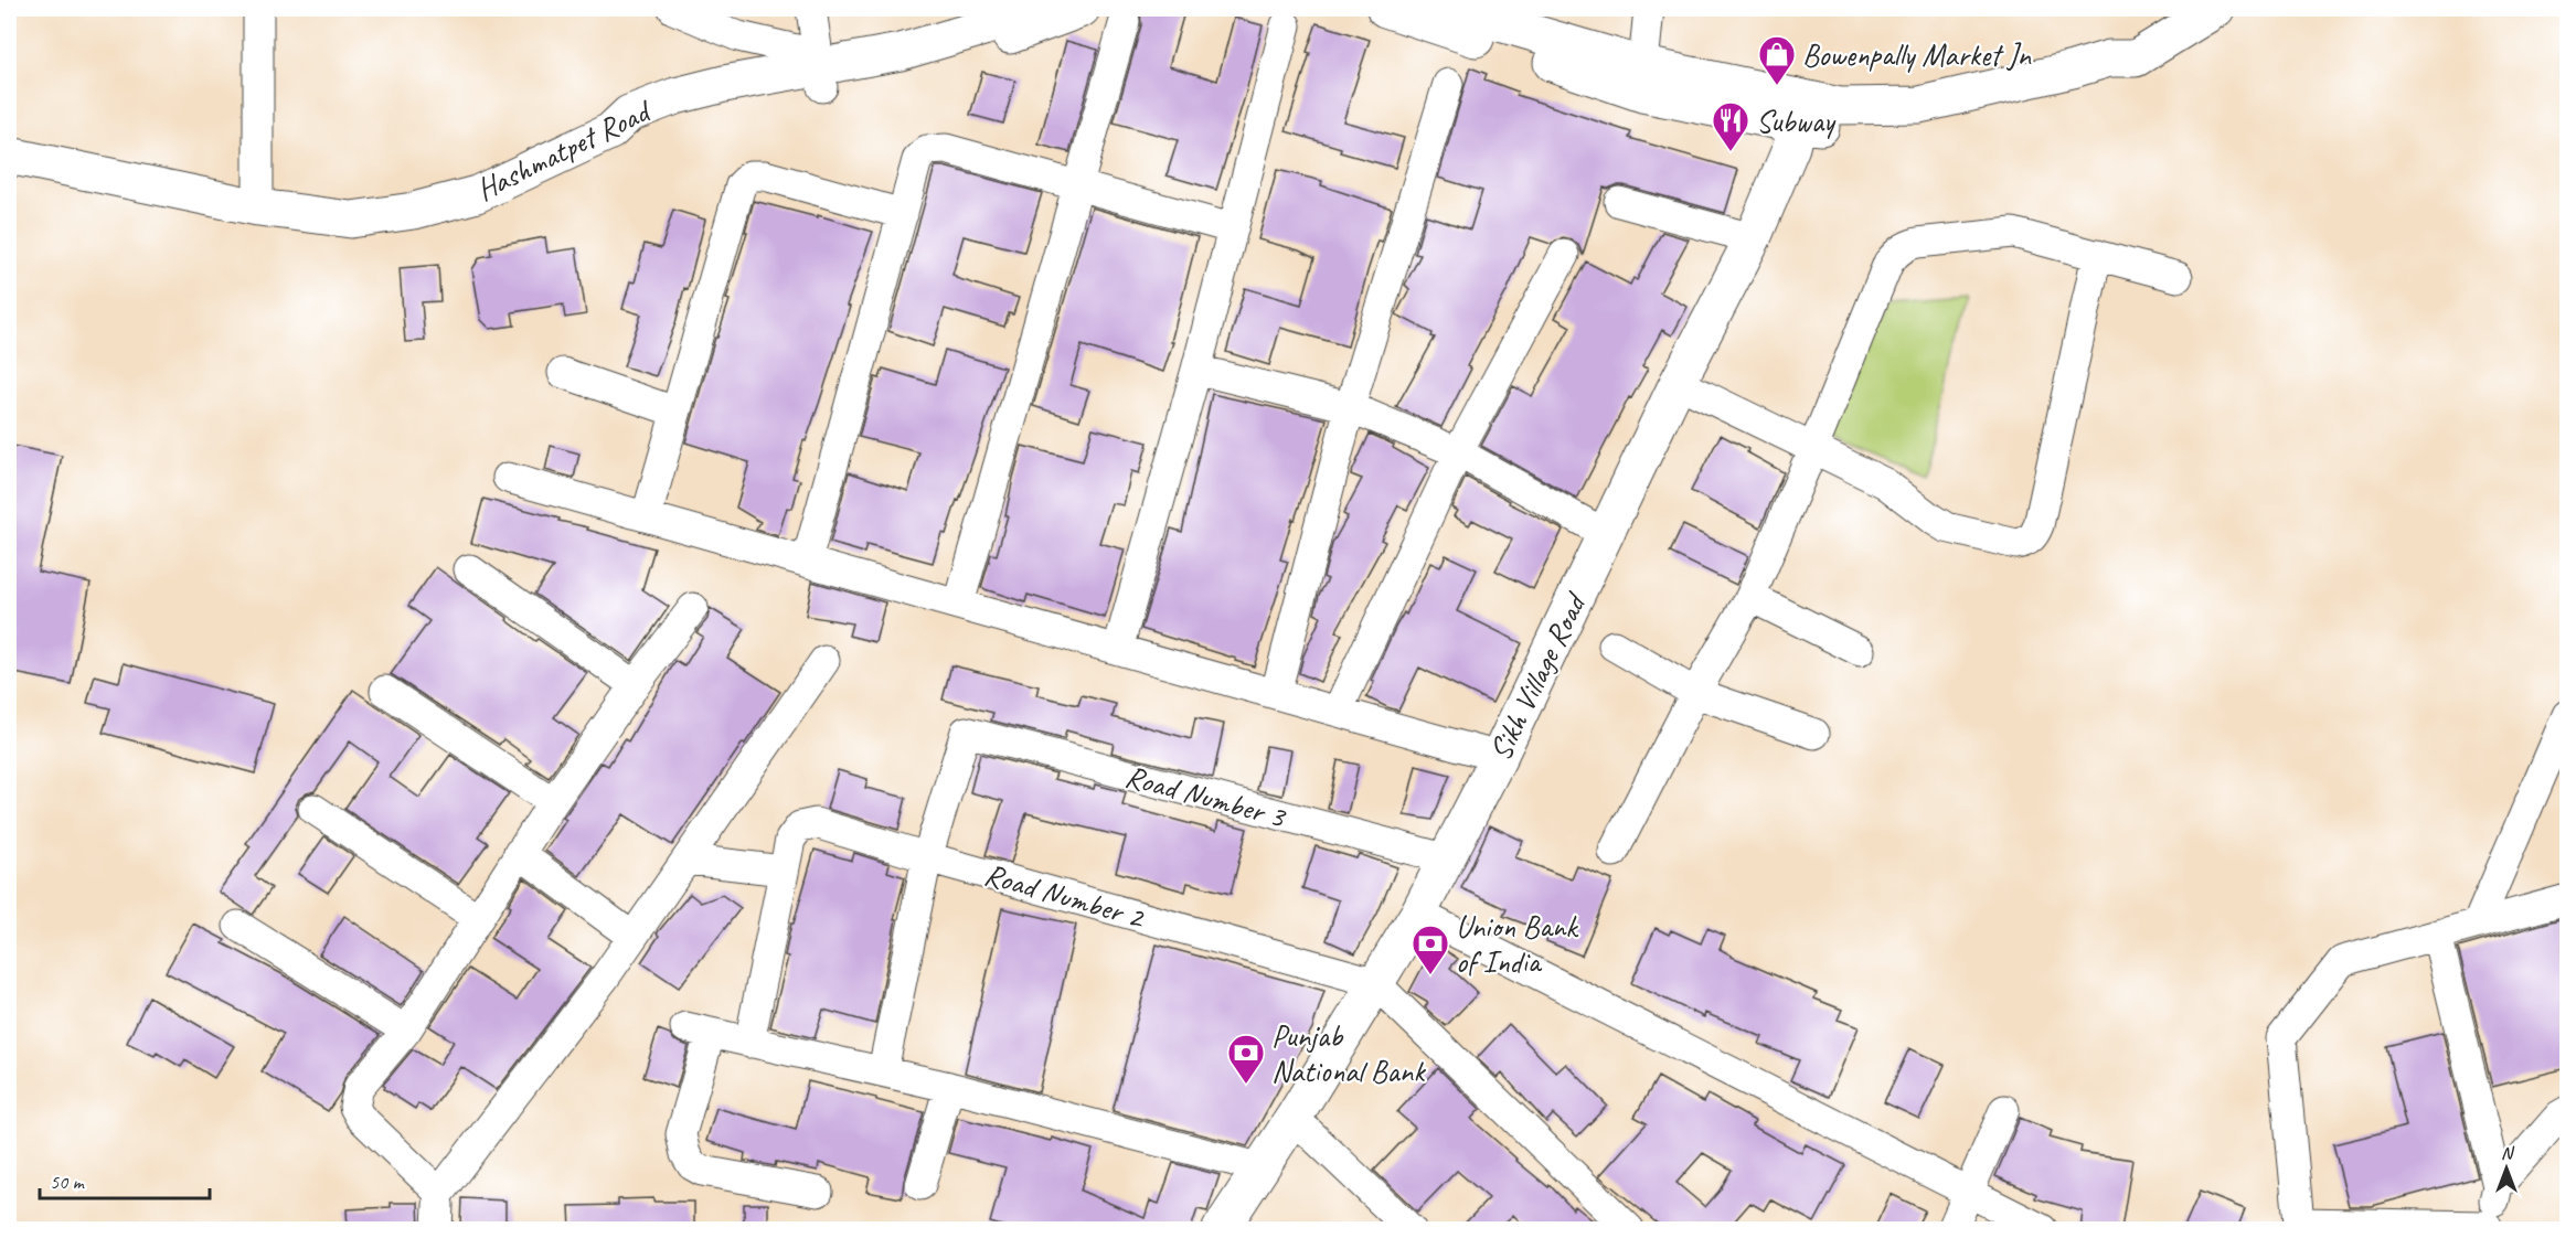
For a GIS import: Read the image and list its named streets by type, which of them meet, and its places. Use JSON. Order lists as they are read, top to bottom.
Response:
{
  "streets": {
    "main road": ["Hashmatpet Road", "Sikh Village Road"],
    "street": ["Road Number 3", "Road Number 2"]
  },
  "crossings": [
    ["Sikh Village Road", "Road Number 3"],
    ["Sikh Village Road", "Road Number 2"],
    ["Road Number 3", "Road Number 2"]
  ],
  "places": {
    "shop": ["Bowenpally Market Jn"],
    "restaurant": ["Subway"],
    "bank": ["Union Bank of India", "Punjab National Bank"]
  },
  "scale_bar": "50 m",
  "north": "top"
}
